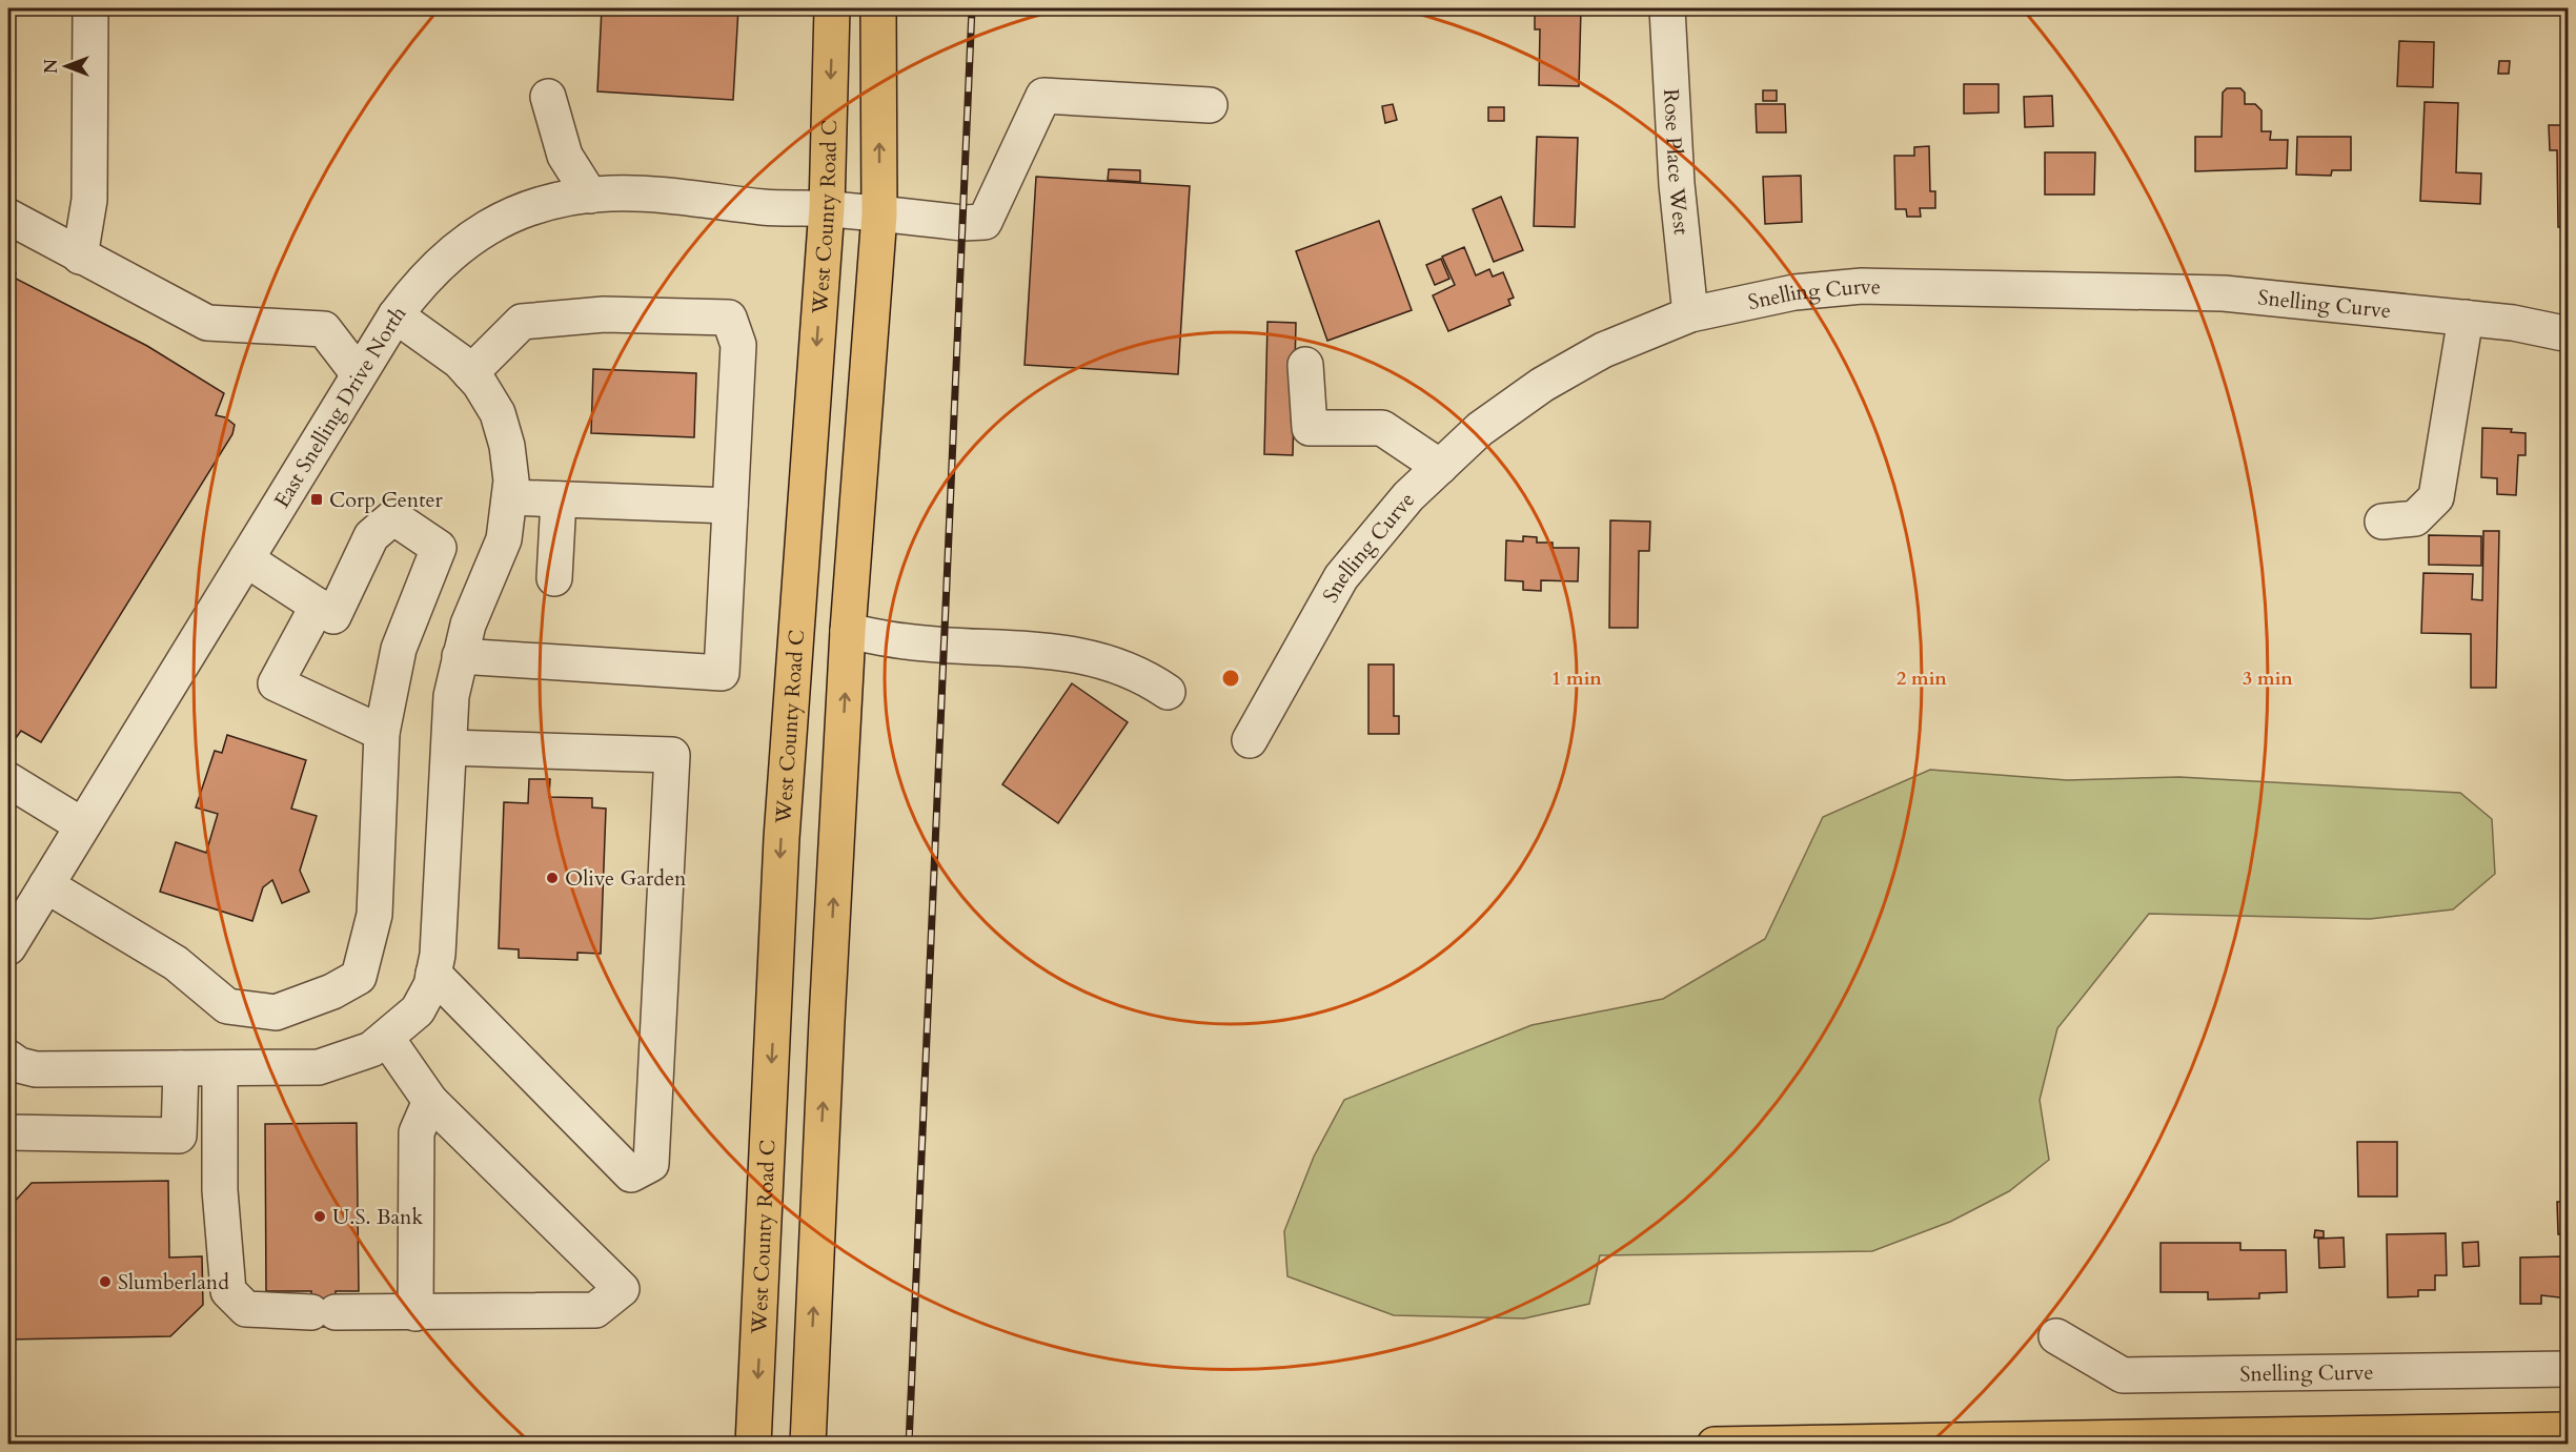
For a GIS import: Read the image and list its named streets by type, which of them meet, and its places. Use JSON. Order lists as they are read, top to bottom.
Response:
{
  "streets": {
    "main road": ["West County Road C"],
    "street": ["Rose Place West", "Snelling Curve", "East Snelling Drive North"]
  },
  "crossings": [
    ["Rose Place West", "Snelling Curve"],
    ["West County Road C", "East Snelling Drive North"]
  ],
  "places": {
    "transit": ["Corp Center"],
    "other": ["Olive Garden", "U.S. Bank", "Slumberland"]
  },
  "north": "left",
  "rings": ["1 min", "2 min", "3 min"]
}
